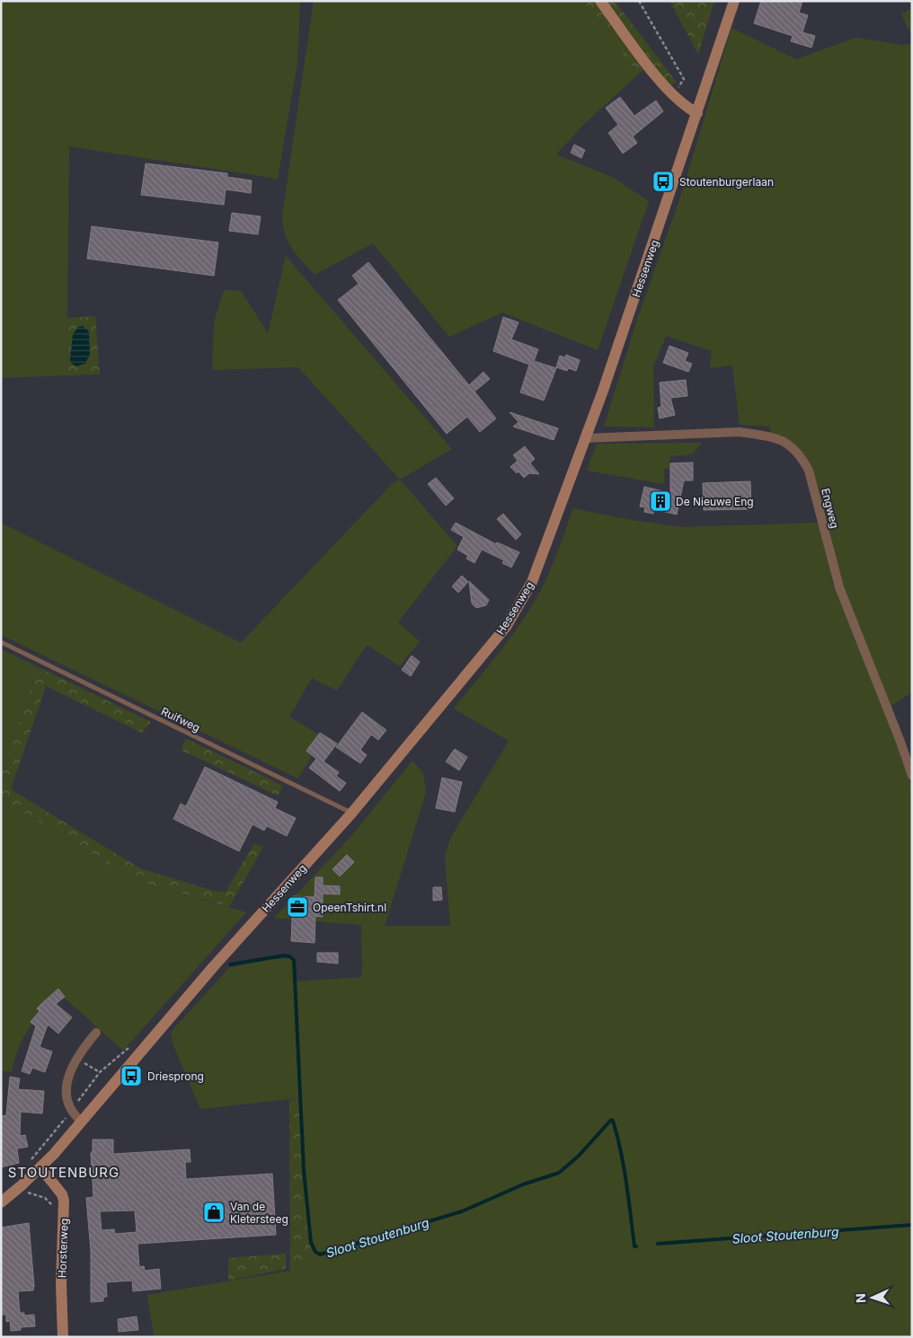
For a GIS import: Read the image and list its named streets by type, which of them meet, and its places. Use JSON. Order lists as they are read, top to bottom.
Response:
{
  "streets": {
    "street": ["Hessenweg", "Engweg", "Horsterweg"],
    "lane": ["Ruifweg"]
  },
  "crossings": [
    ["Hessenweg", "Engweg"],
    ["Hessenweg", "Ruifweg"],
    ["Hessenweg", "Horsterweg"]
  ],
  "districts": ["STOUTENBURG"],
  "water": ["Sloot Stoutenburg"],
  "places": {
    "bus stop": ["Stoutenburgerlaan", "Driesprong"],
    "building": ["De Nieuwe Eng"],
    "office": ["OpeenTshirt.nl"],
    "shop": ["Van de Kletersteeg"]
  },
  "north": "left"
}
